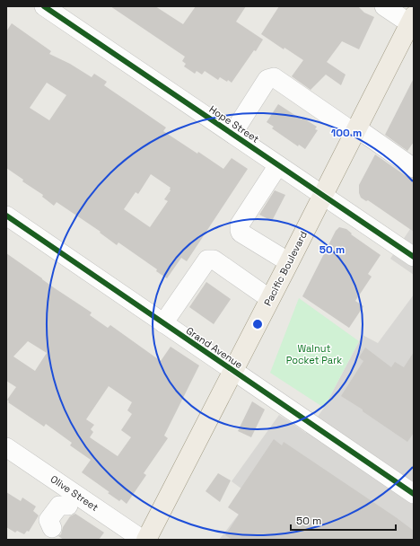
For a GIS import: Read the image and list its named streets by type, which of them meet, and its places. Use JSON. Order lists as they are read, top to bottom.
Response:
{
  "streets": {
    "main road": ["Pacific Boulevard"],
    "street": ["Hope Street", "Grand Avenue", "Olive Street"]
  },
  "crossings": [
    ["Hope Street", "Pacific Boulevard"],
    ["Pacific Boulevard", "Grand Avenue"]
  ],
  "parks": ["Walnut Pocket Park"],
  "scale_bar": "50 m",
  "rings": ["100 m", "50 m"]
}
